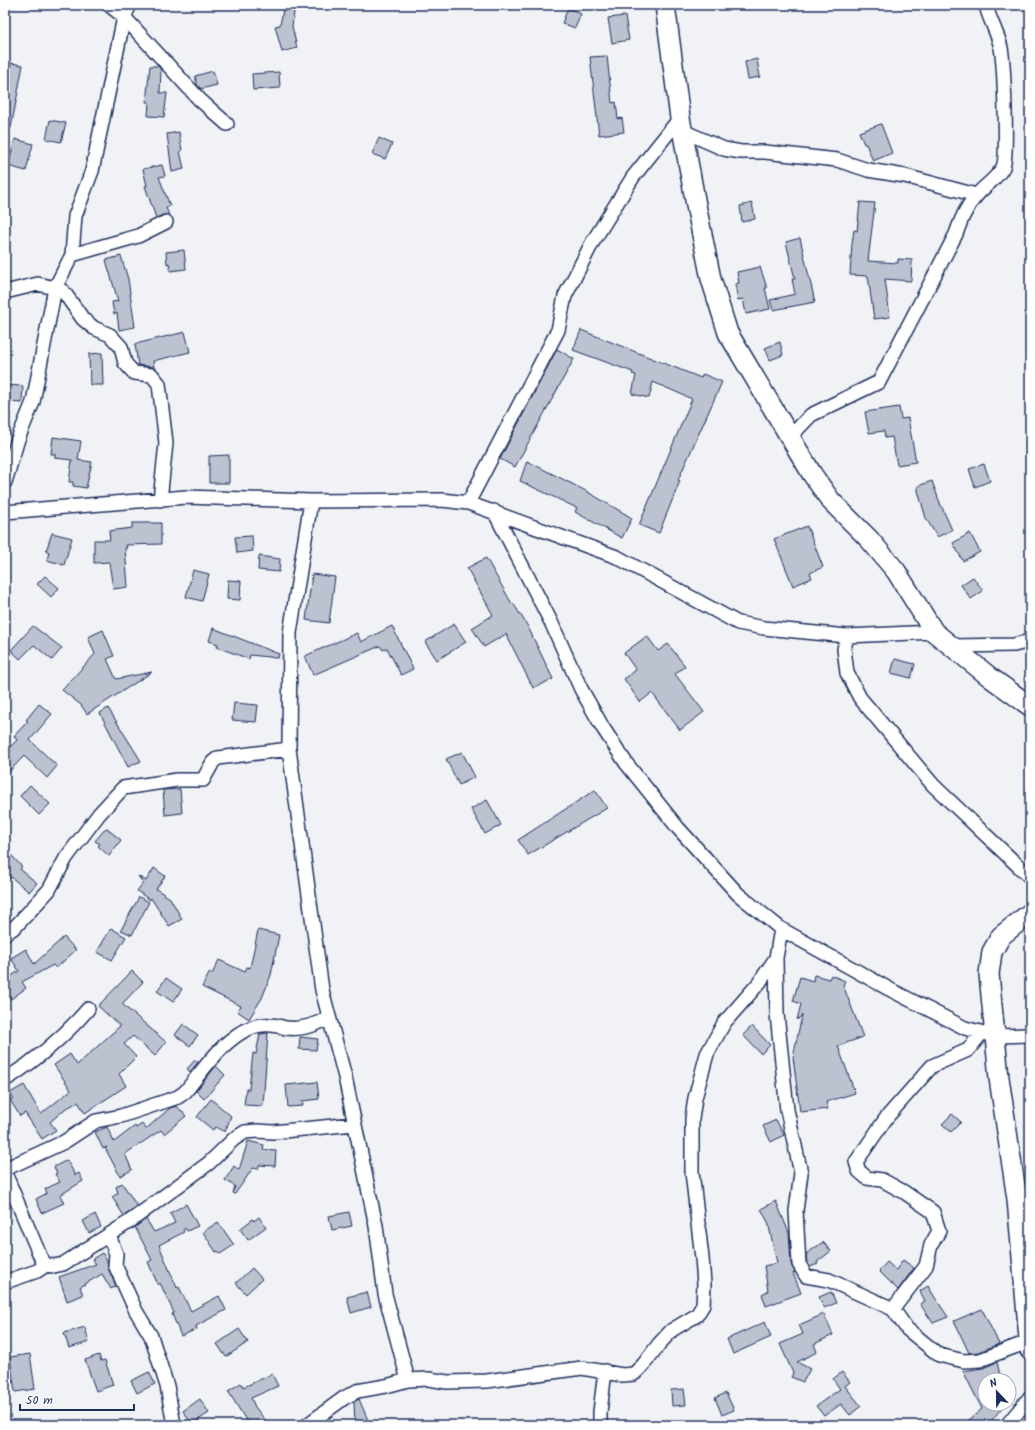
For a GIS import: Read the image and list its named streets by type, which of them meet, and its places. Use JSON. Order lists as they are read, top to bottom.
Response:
{
  "scale_bar": "50 m",
  "north": "top"
}
